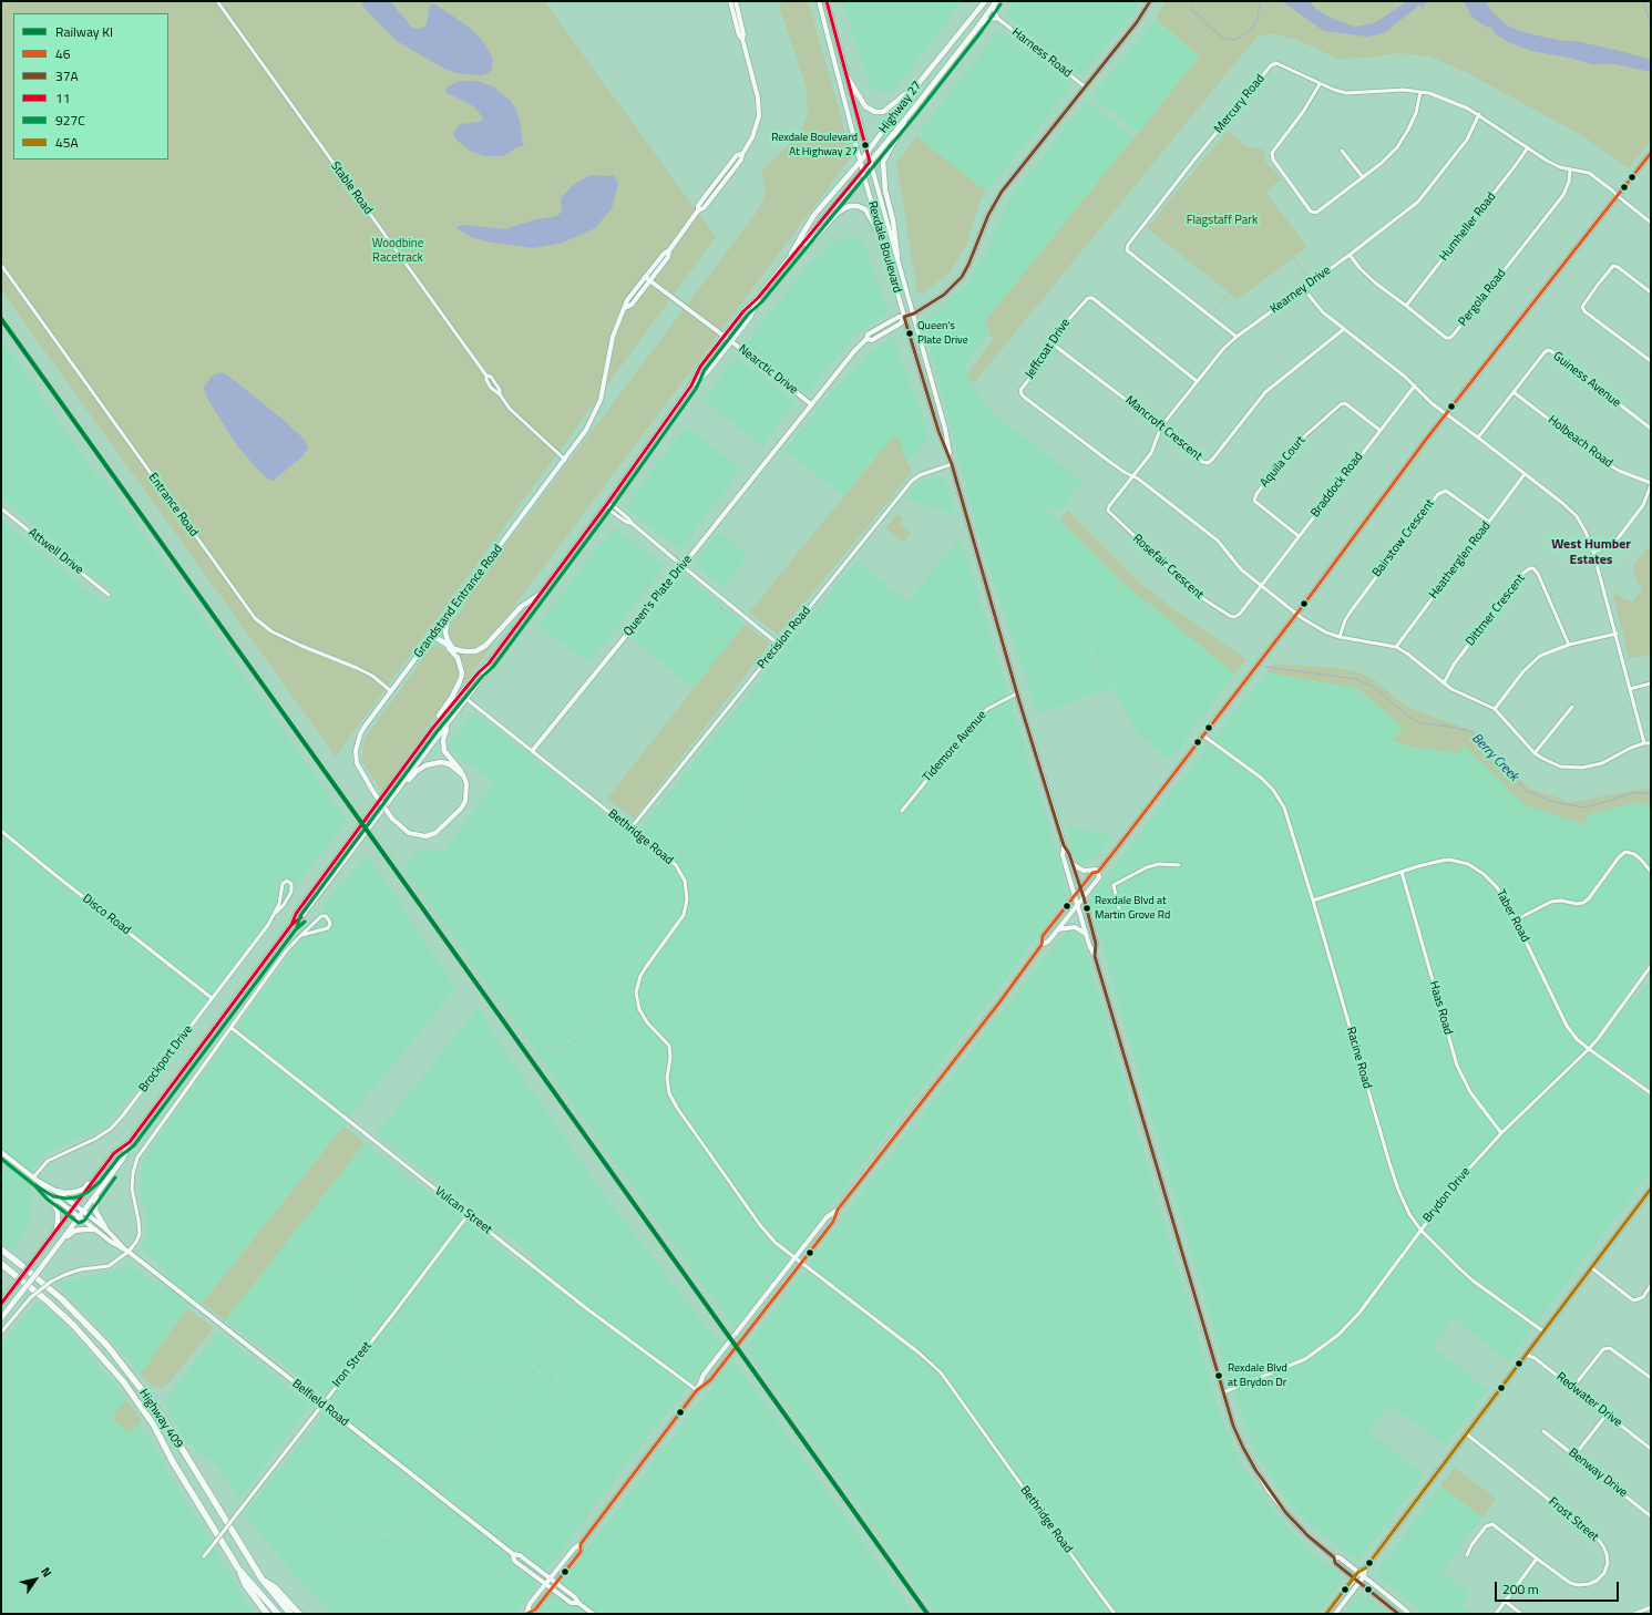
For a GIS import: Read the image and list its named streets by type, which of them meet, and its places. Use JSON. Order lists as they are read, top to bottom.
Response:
{
  "streets": {
    "highway": ["Highway 409"],
    "main road": [
      "Highway 27",
      "Rexdale Boulevard",
      "Nearctic Drive",
      "Queen's Plate Drive",
      "Grandstand Entrance Road",
      "Belfield Road"
    ],
    "street": [
      "Harness Road",
      "Mercury Road",
      "Stable Road",
      "Humheller Road",
      "Kearney Drive",
      "Pergola Road",
      "Jeffcoat Drive",
      "Guiness Avenue",
      "Mancroft Crescent",
      "Holbeach Road",
      "Aquila Court",
      "Braddock Road",
      "Entrance Road",
      "Bairstow Crescent",
      "Attwell Drive",
      "Heatherglen Road",
      "Rosefair Crescent",
      "Dittmer Crescent",
      "Precision Road",
      "Tidemore Avenue",
      "Bethridge Road",
      "Disco Road",
      "Taber Road",
      "Haas Road",
      "Racine Road",
      "Brockport Drive",
      "Brydon Drive",
      "Vulcan Street",
      "Iron Street",
      "Redwater Drive",
      "Benway Drive",
      "Frost Street"
    ]
  },
  "crossings": [
    ["Harness Road", "Queen's Plate Drive"],
    ["Mercury Road", "Humheller Road"],
    ["Mercury Road", "Kearney Drive"],
    ["Mercury Road", "Pergola Road"],
    ["Highway 27", "Rexdale Boulevard"],
    ["Highway 27", "Nearctic Drive"],
    ["Highway 27", "Bethridge Road"],
    ["Highway 27", "Belfield Road"],
    ["Stable Road", "Grandstand Entrance Road"],
    ["Humheller Road", "Pergola Road"],
    ["Rexdale Boulevard", "Queen's Plate Drive"],
    ["Rexdale Boulevard", "Precision Road"],
    ["Rexdale Boulevard", "Tidemore Avenue"],
    ["Rexdale Boulevard", "Brydon Drive"],
    ["Kearney Drive", "Pergola Road"],
    ["Kearney Drive", "Jeffcoat Drive"],
    ["Kearney Drive", "Mancroft Crescent"],
    ["Kearney Drive", "Rosefair Crescent"],
    ["Jeffcoat Drive", "Mancroft Crescent"],
    ["Jeffcoat Drive", "Braddock Road"],
    ["Jeffcoat Drive", "Bairstow Crescent"],
    ["Jeffcoat Drive", "Heatherglen Road"],
    ["Jeffcoat Drive", "Rosefair Crescent"],
    ["Jeffcoat Drive", "Dittmer Crescent"],
    ["Nearctic Drive", "Queen's Plate Drive"],
    ["Nearctic Drive", "Grandstand Entrance Road"],
    ["Guiness Avenue", "Holbeach Road"],
    ["Aquila Court", "Braddock Road"],
    ["Braddock Road", "Rosefair Crescent"],
    ["Entrance Road", "Grandstand Entrance Road"],
    ["Bairstow Crescent", "Heatherglen Road"],
    ["Queen's Plate Drive", "Bethridge Road"],
    ["Precision Road", "Bethridge Road"],
    ["Disco Road", "Brockport Drive"],
    ["Taber Road", "Haas Road"],
    ["Taber Road", "Racine Road"],
    ["Taber Road", "Brydon Drive"],
    ["Haas Road", "Brydon Drive"],
    ["Racine Road", "Brydon Drive"],
    ["Brockport Drive", "Belfield Road"],
    ["Vulcan Street", "Iron Street"],
    ["Iron Street", "Belfield Road"]
  ],
  "districts": ["West Humber Estates"],
  "water": ["Berry Creek"],
  "parks": ["Flagstaff Park", "Woodbine Racetrack"],
  "places": [
    "Rexdale Boulevard At Highway 27",
    "Queen's Plate Drive",
    "Rexdale Blvd at Martin Grove Rd",
    "Rexdale Blvd at Brydon Dr"
  ],
  "lines": [
    "transit line 37A",
    "transit line 11",
    "transit line 927C",
    "transit line 46",
    "rail line KI",
    "transit line 45A"
  ],
  "legend": [
    "Railway KI",
    "46",
    "37A",
    "11",
    "927C",
    "45A"
  ],
  "scale_bar": "200 m",
  "north": "top right"
}
